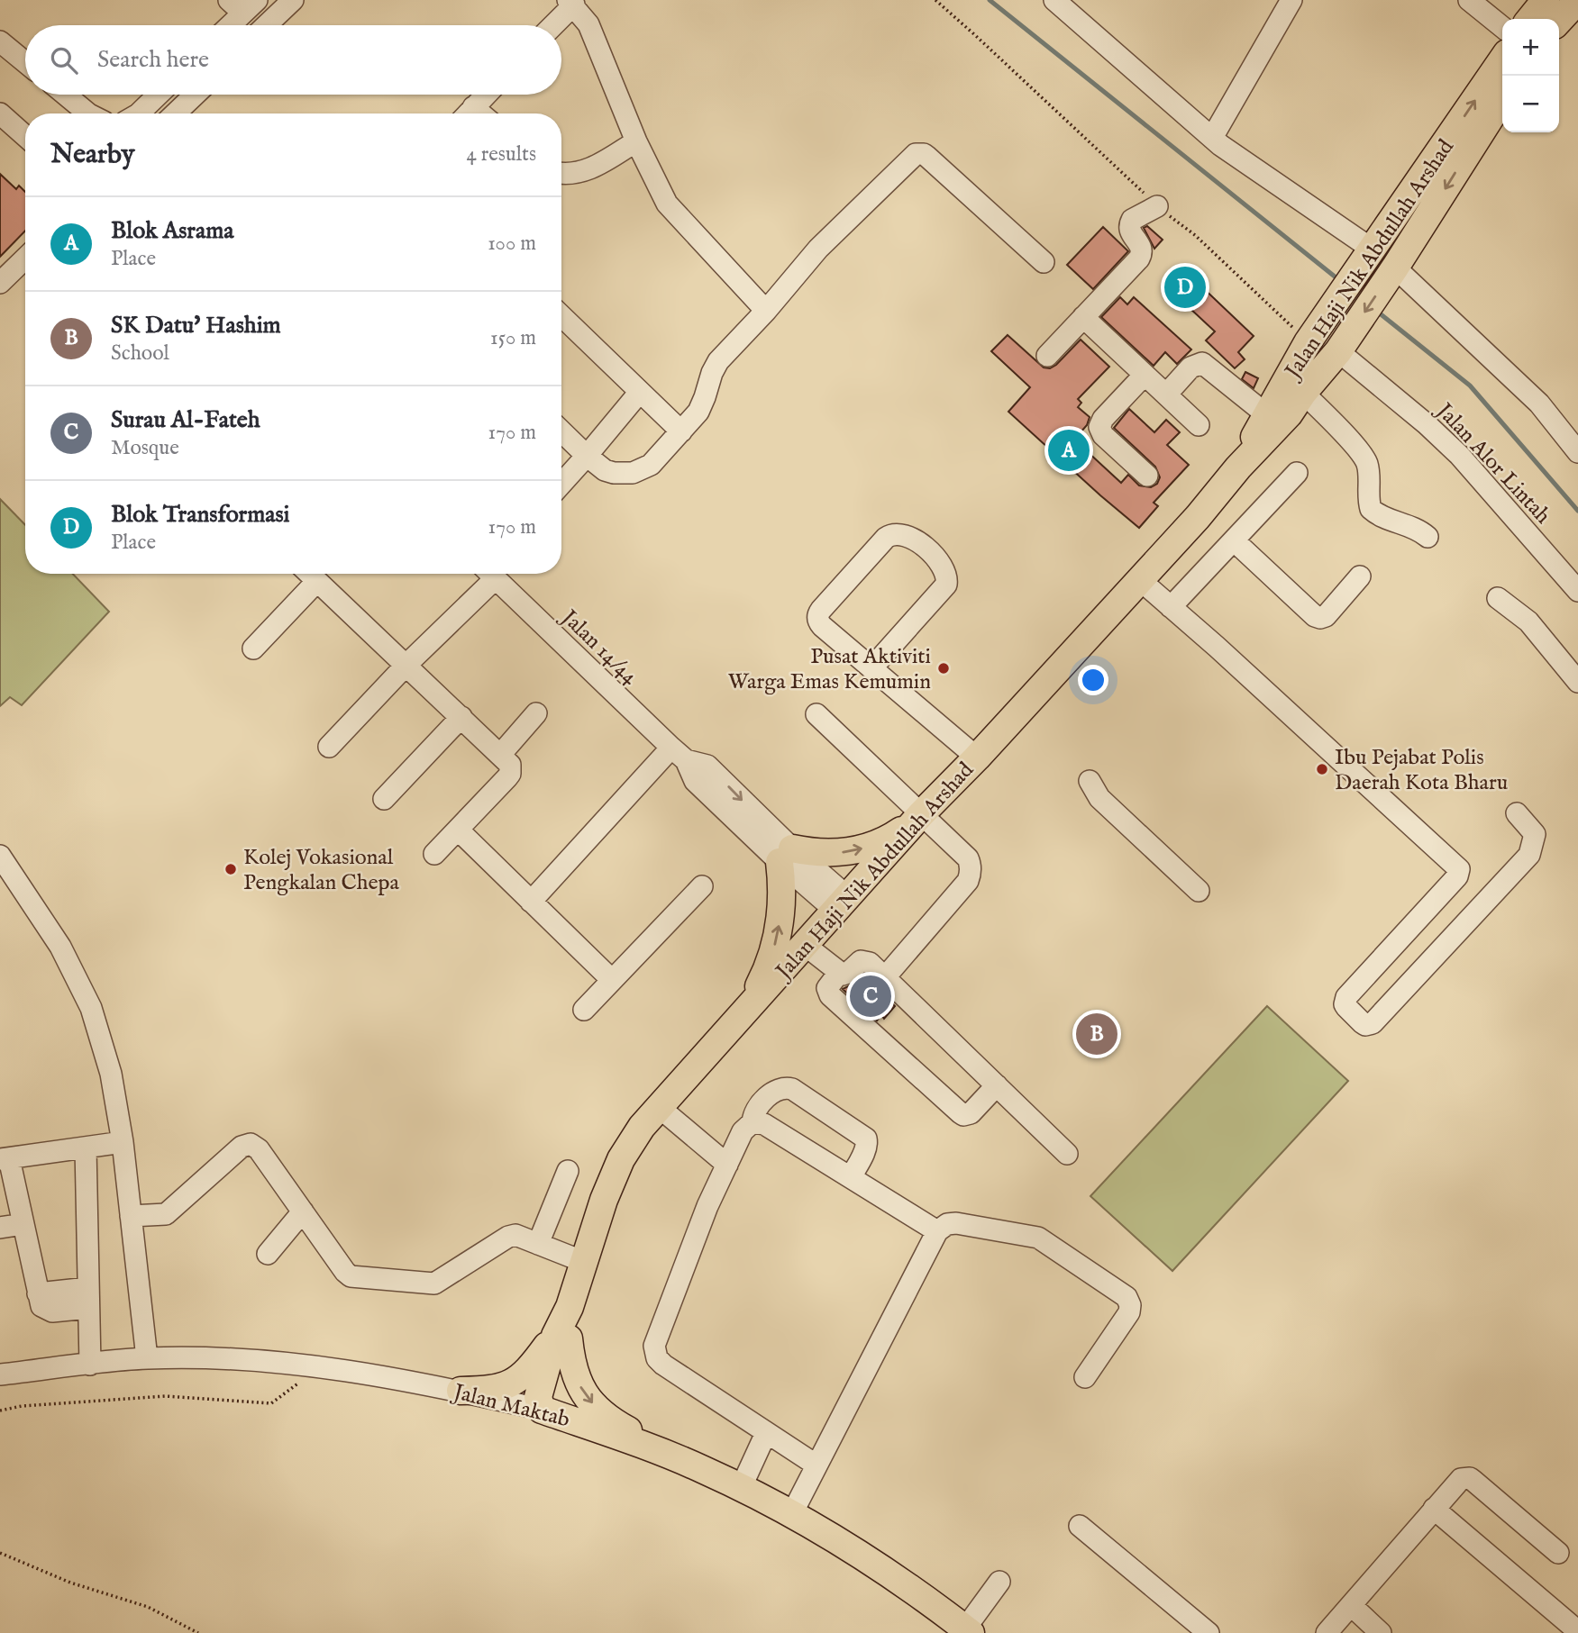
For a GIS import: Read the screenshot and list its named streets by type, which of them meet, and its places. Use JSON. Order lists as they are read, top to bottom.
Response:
{
  "streets": {
    "main road": ["Jalan Haji Nik Abdullah Arshad", "Jalan Maktab"],
    "street": ["Jalan Alor Lintah", "Jalan 14/44"]
  },
  "crossings": [
    ["Jalan Haji Nik Abdullah Arshad", "Jalan Alor Lintah"],
    ["Jalan Haji Nik Abdullah Arshad", "Jalan 14/44"],
    ["Jalan Haji Nik Abdullah Arshad", "Jalan Maktab"]
  ],
  "places": ["Pusat Aktiviti Warga Emas Kemumin", "Ibu Pejabat Polis Daerah Kota Bharu", "Kolej Vokasional Pengkalan Chepa"],
  "page": {
    "map_buttons": ["+", "−"],
    "search": "Search here",
    "heading": ["Nearby", "4 results"],
    "list": [
      {
        "mark": "A",
        "name": "Blok Asrama",
        "note": "Place",
        "value": "100 m"
      },
      {
        "mark": "B",
        "name": "SK Datu' Hashim",
        "note": "School",
        "value": "150 m"
      },
      {
        "mark": "C",
        "name": "Surau Al-Fateh",
        "note": "Mosque",
        "value": "170 m"
      },
      {
        "mark": "D",
        "name": "Blok Transformasi",
        "note": "Place",
        "value": "170 m"
      }
    ],
    "pins": [
      "D",
      "A",
      "C",
      "B"
    ]
  }
}
